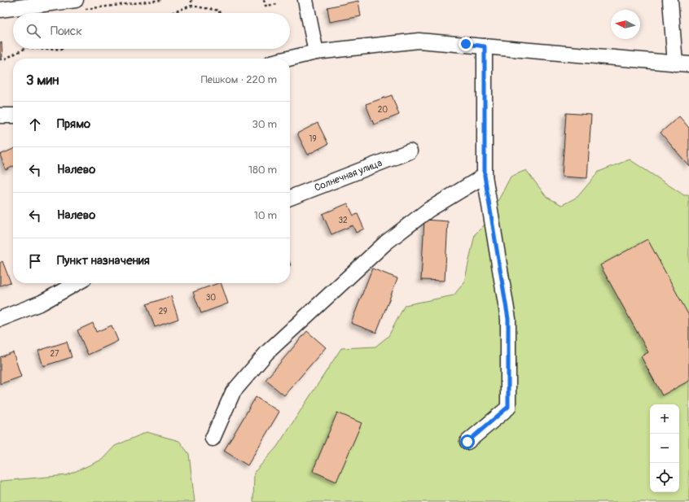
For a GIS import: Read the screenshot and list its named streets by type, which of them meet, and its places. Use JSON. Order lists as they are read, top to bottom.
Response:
{
  "streets": {
    "street": ["Солнечная улица"]
  },
  "house_numbers": [
    "20",
    "19",
    "32",
    "30",
    "29",
    "27"
  ],
  "north": "left",
  "page": {
    "search": "Поиск",
    "heading": ["3 мин", "Пешком · 220 m"],
    "list": [
      ["Прямо", "30 m"],
      ["Налево", "180 m"],
      ["Налево", "10 m"],
      "Пункт назначения"
    ],
    "map_buttons": ["+", "−"]
  }
}
